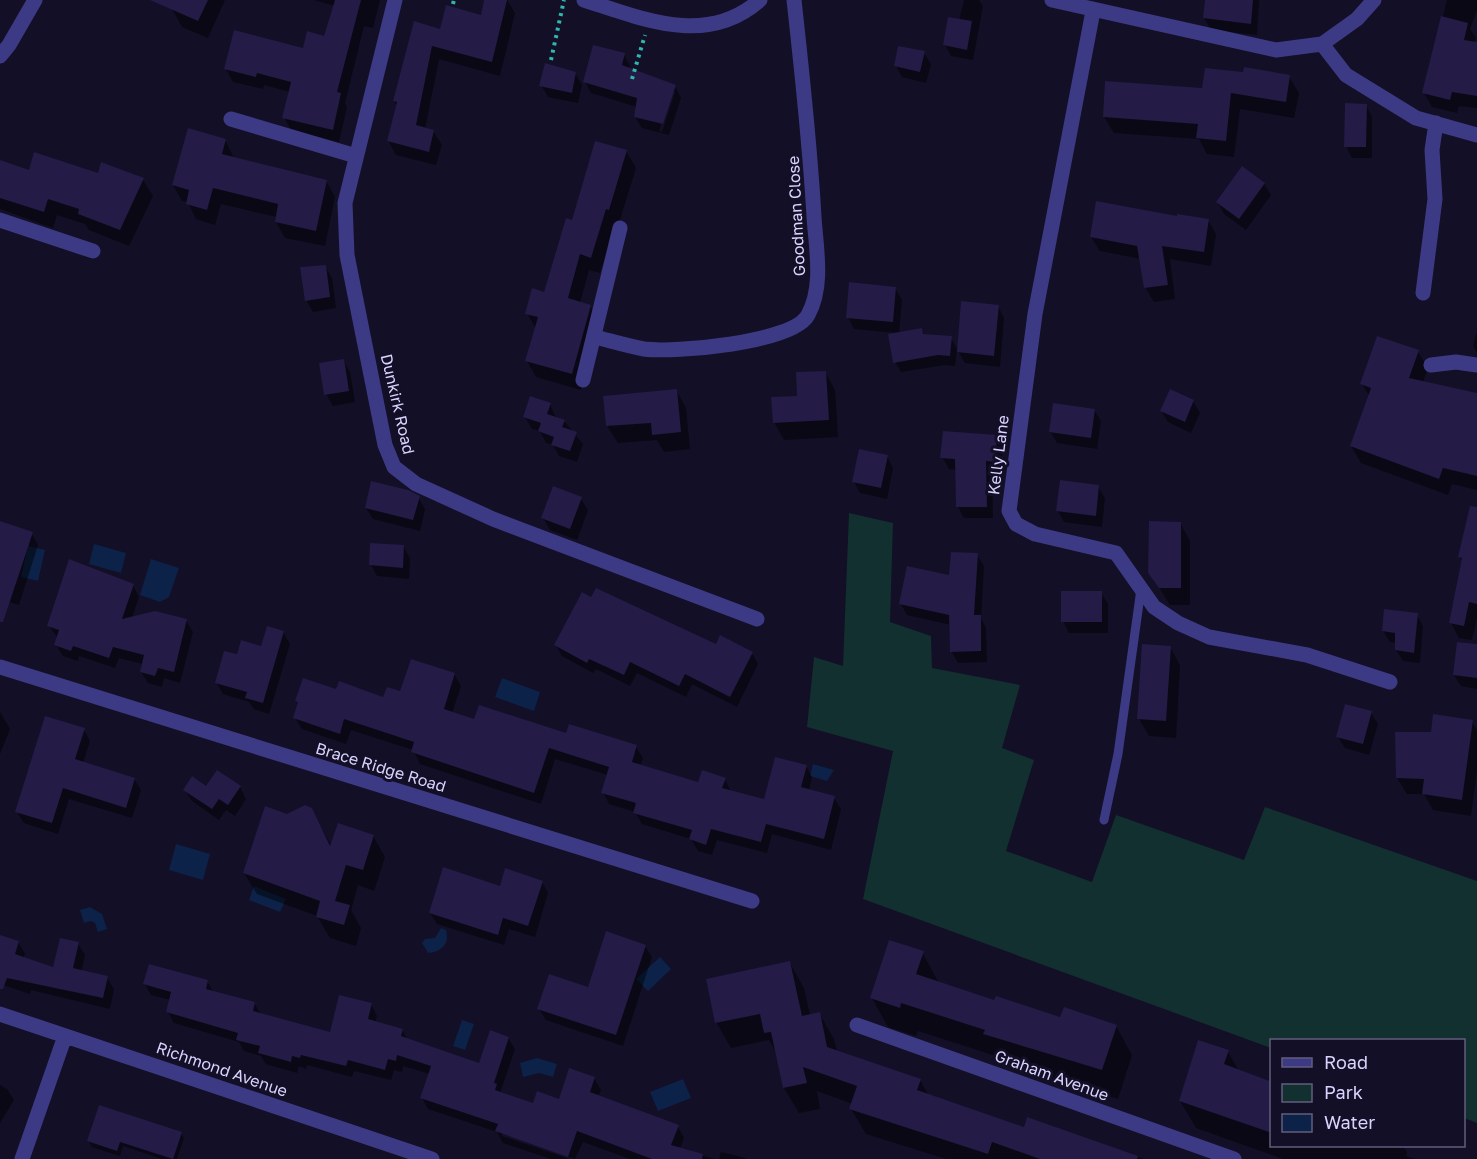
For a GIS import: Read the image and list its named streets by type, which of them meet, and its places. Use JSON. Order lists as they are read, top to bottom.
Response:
{
  "streets": {
    "street": [
      "Goodman Close",
      "Dunkirk Road",
      "Kelly Lane",
      "Brace Ridge Road",
      "Richmond Avenue",
      "Graham Avenue"
    ]
  },
  "legend": ["Road", "Park", "Water"]
}
